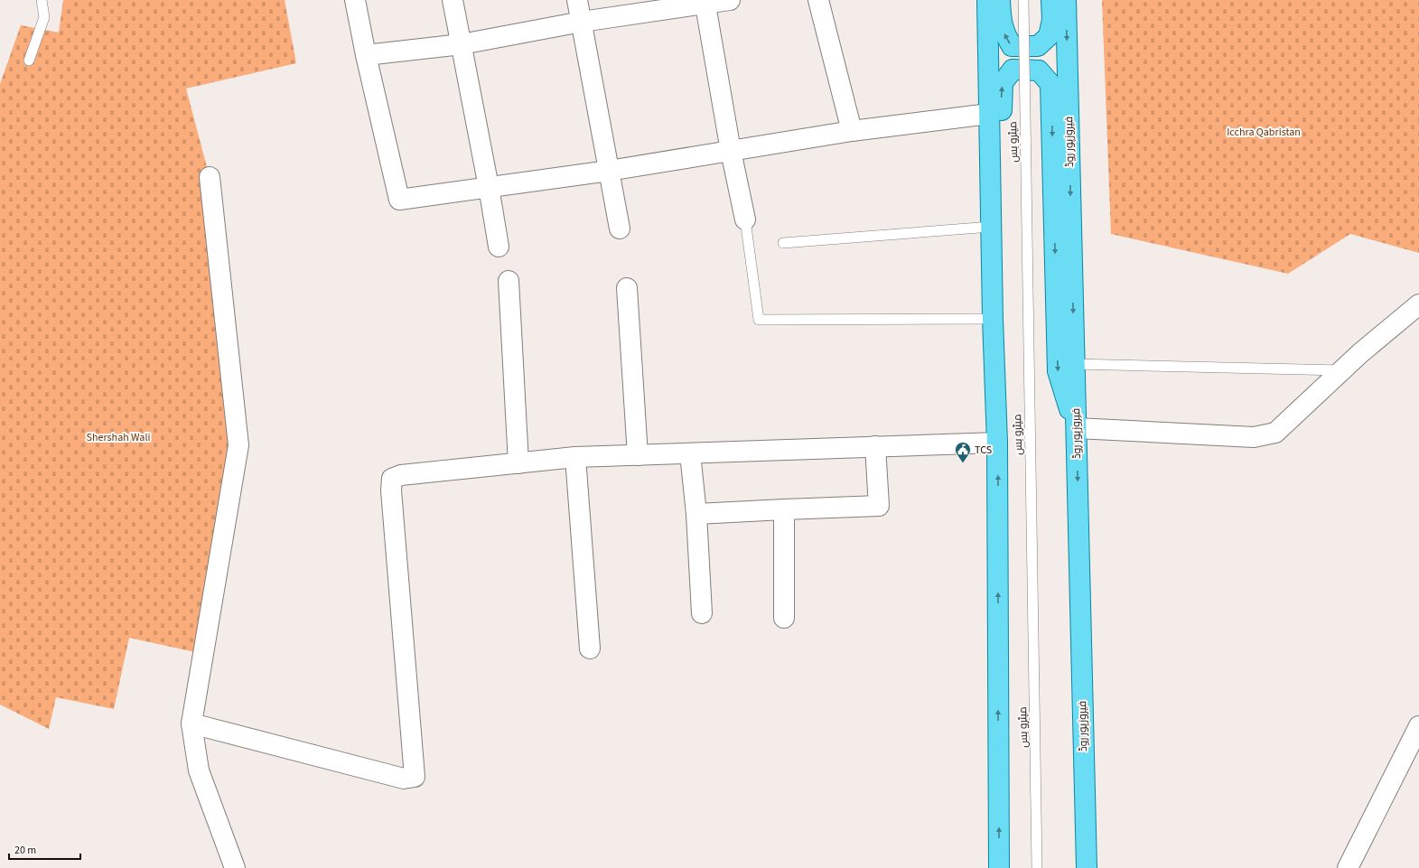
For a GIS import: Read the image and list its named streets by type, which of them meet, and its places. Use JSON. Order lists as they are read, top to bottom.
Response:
{
  "streets": {
    "main road": ["فیروزپور روڈ"],
    "lane": ["میٹرو بس"]
  },
  "parks": ["Icchra Qabristan", "Shershah Wali"],
  "places": {
    "public building": ["TCS"]
  },
  "scale_bar": "20 m"
}
